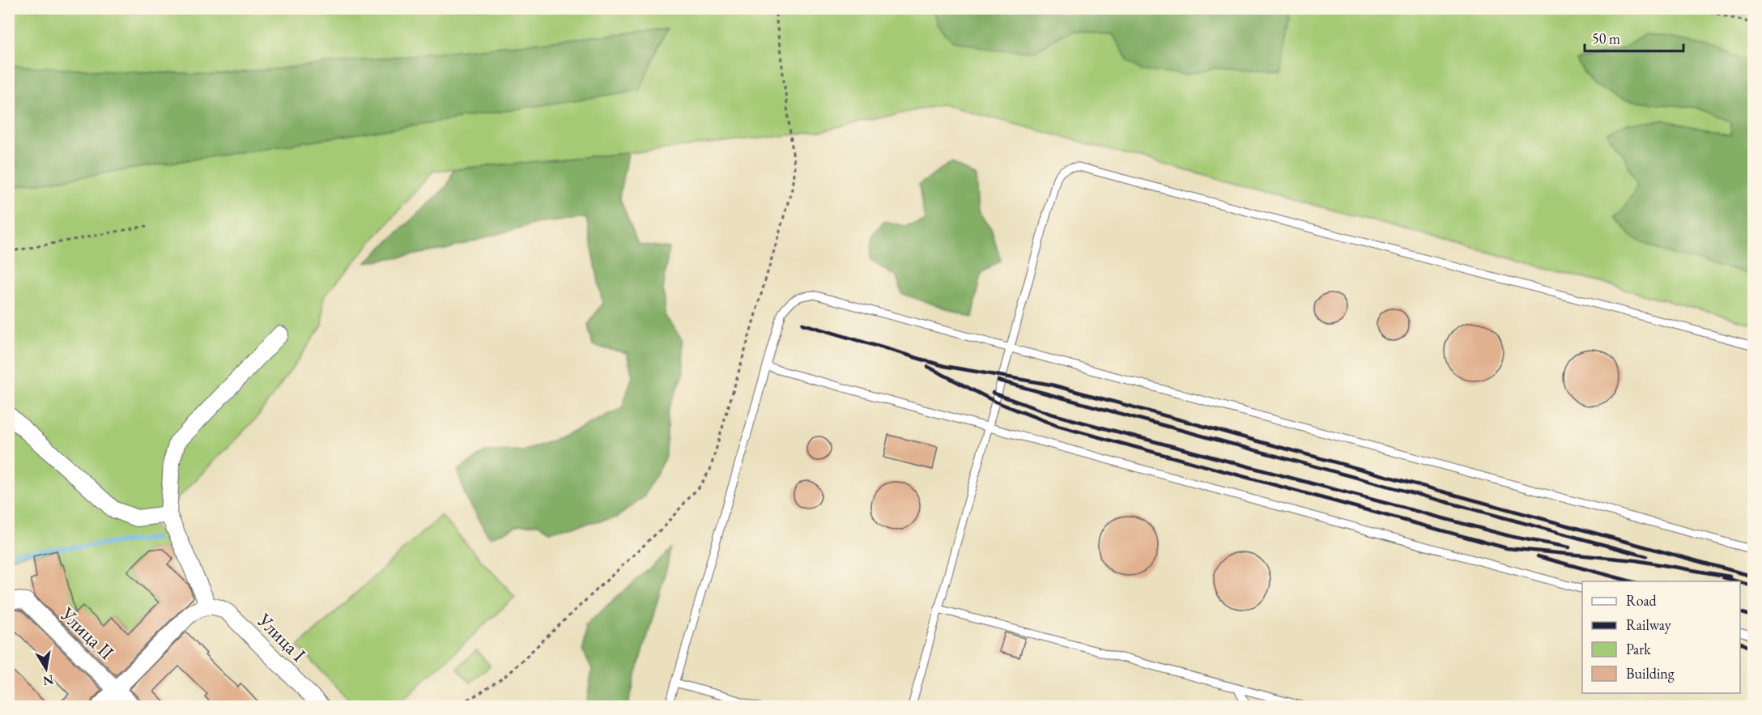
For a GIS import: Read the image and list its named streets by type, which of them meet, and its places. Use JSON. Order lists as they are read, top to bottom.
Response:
{
  "streets": {
    "street": ["Улица II", "Улица I"]
  },
  "legend": [
    "Road",
    "Railway",
    "Park",
    "Building"
  ],
  "scale_bar": "50 m",
  "north": "bottom"
}
